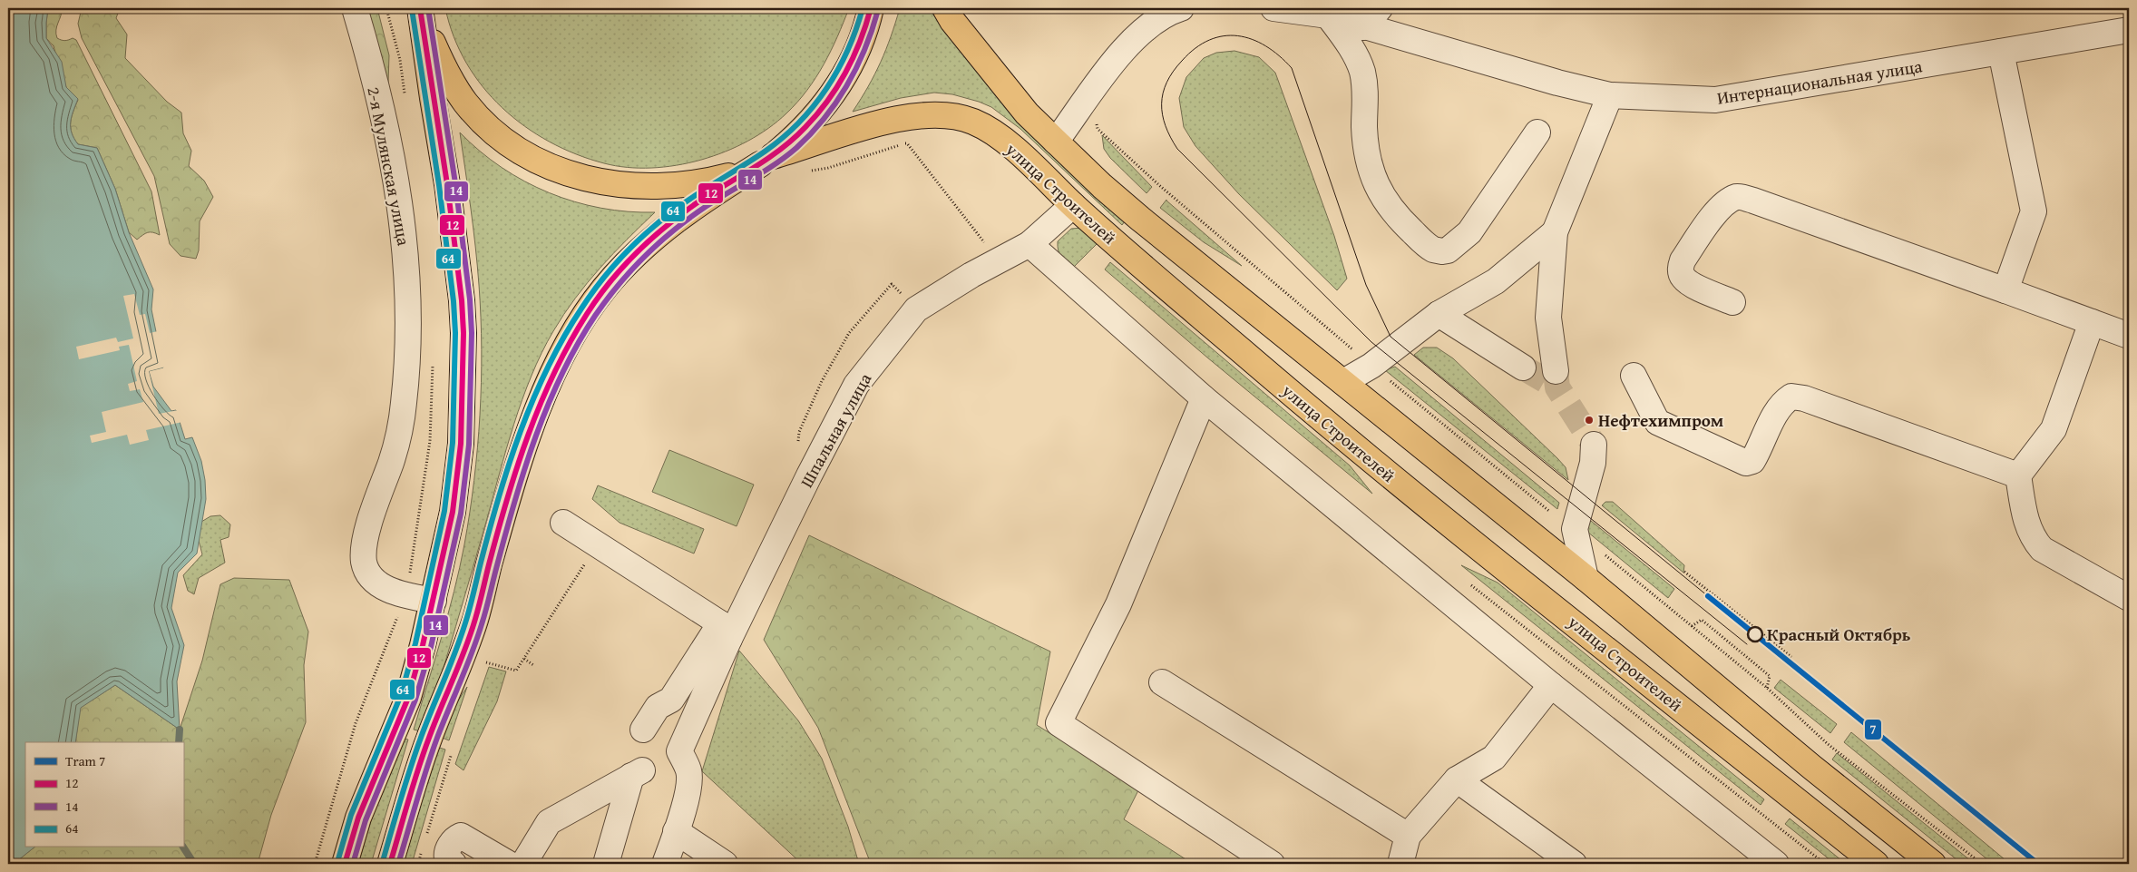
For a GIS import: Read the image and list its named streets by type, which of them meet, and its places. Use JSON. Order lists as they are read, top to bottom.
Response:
{
  "streets": {
    "main road": ["улица Строителей"],
    "street": ["Интернациональная улица", "2-я Мулянская улица", "Шпальная улица"]
  },
  "crossings": [
    ["улица Строителей", "Шпальная улица"]
  ],
  "places": ["Нефтехимпром", "Красный Октябрь"],
  "lines": [
    "transit line 12",
    "transit line 14",
    "transit line 64",
    "tram line 7"
  ],
  "legend": [
    "Tram 7",
    "12",
    "14",
    "64"
  ]
}
